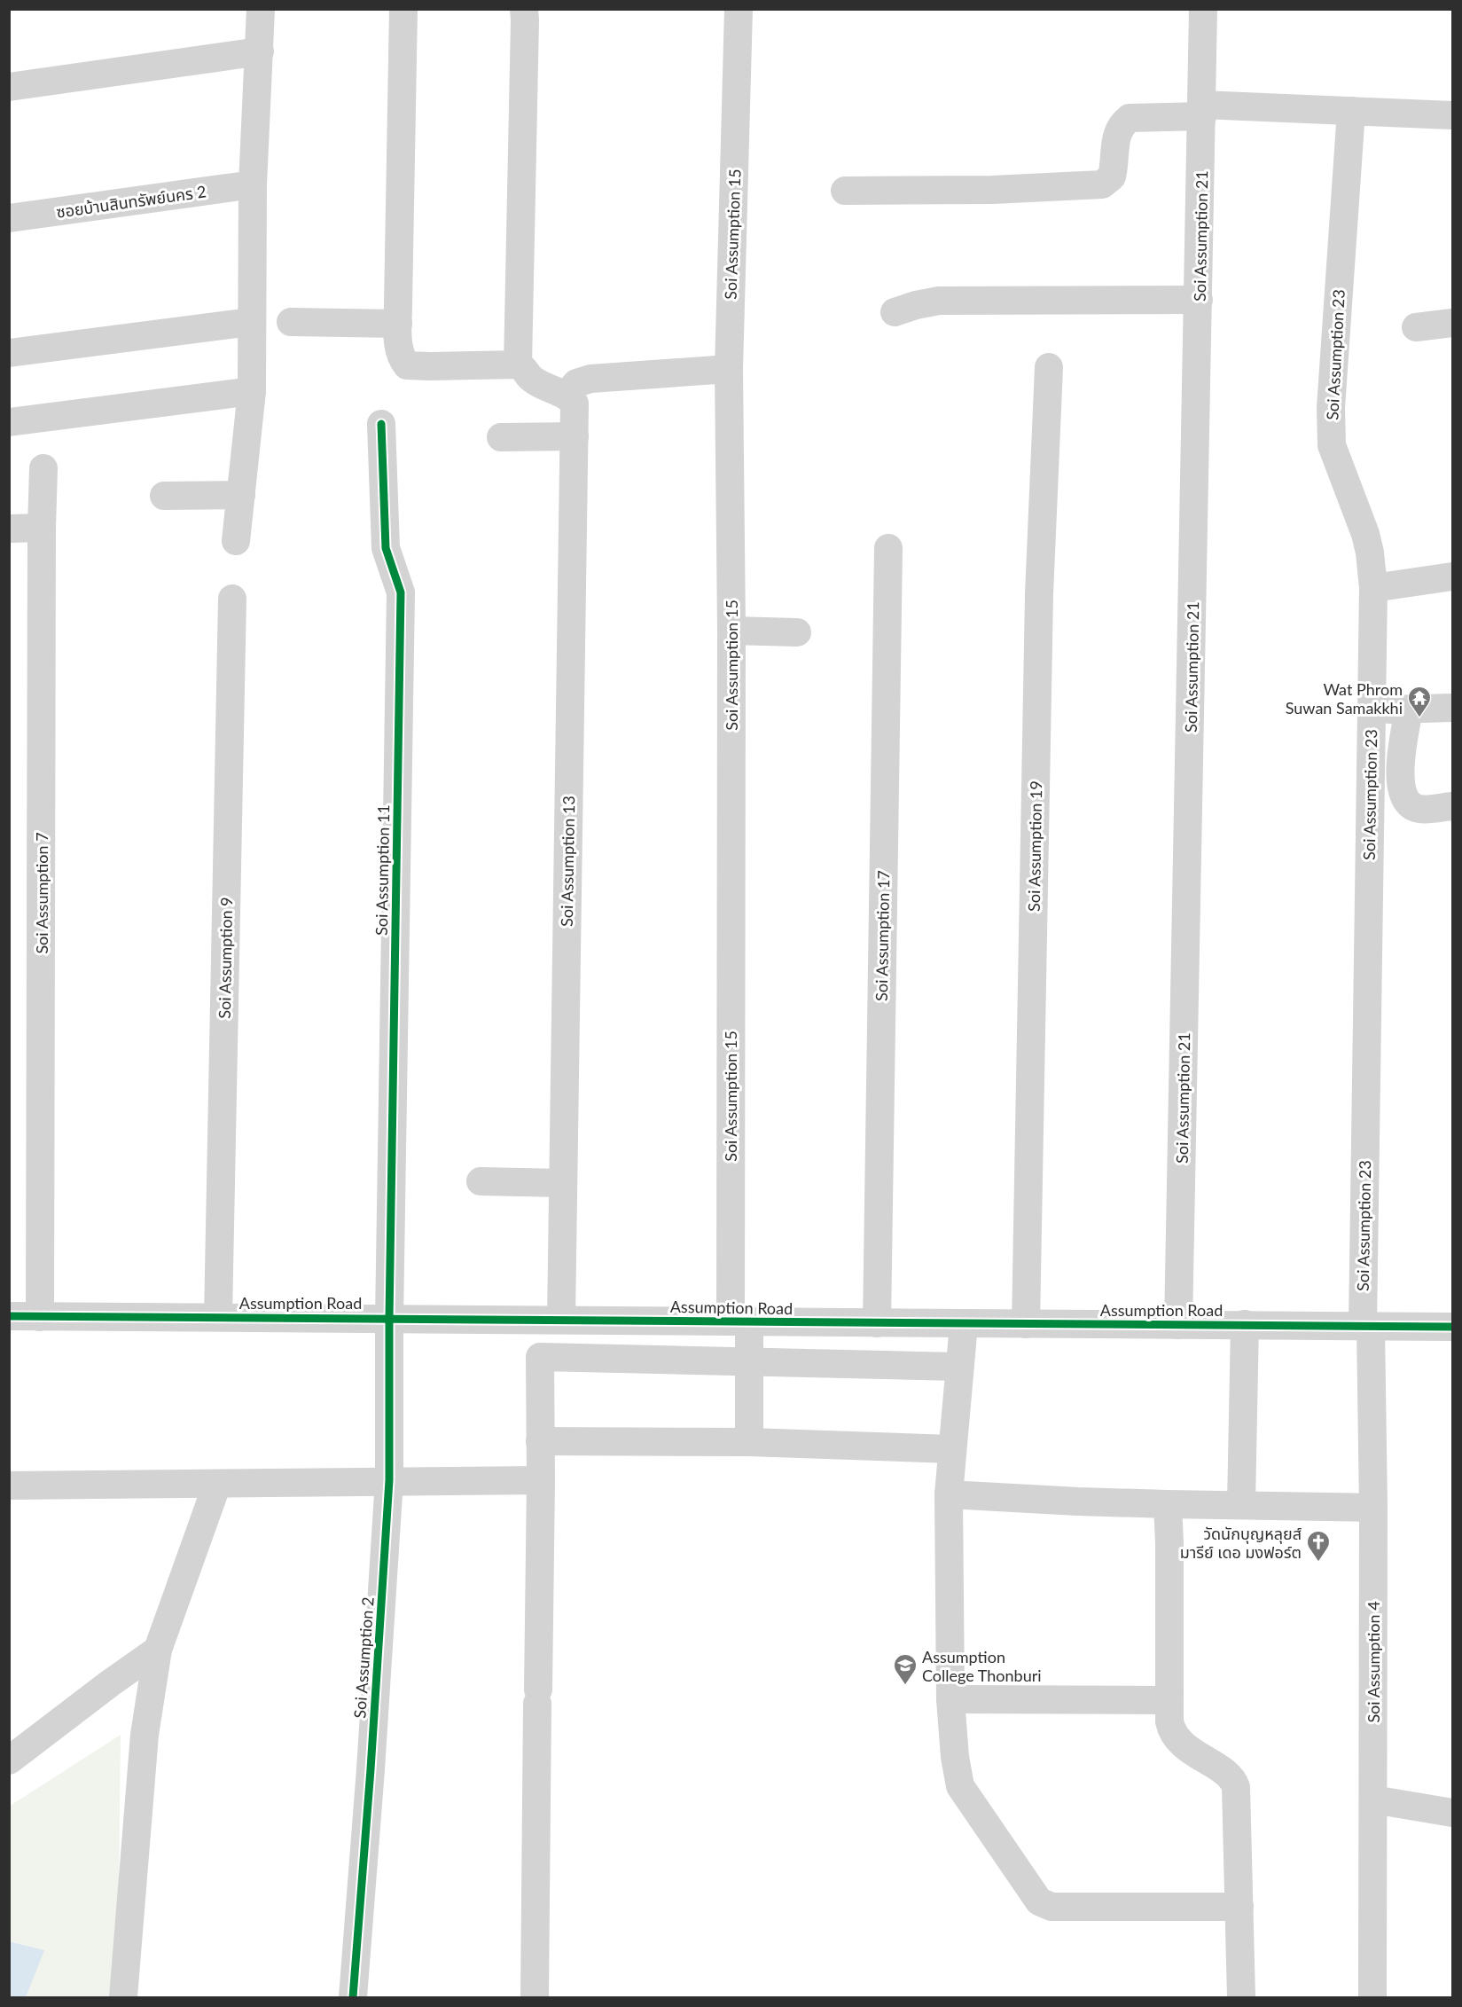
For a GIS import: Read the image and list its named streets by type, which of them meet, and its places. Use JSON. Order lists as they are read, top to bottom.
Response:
{
  "streets": {
    "street": [
      "ซอยบ้านสินทรัพย์นคร 2",
      "Soi Assumption 15",
      "Soi Assumption 21",
      "Soi Assumption 23",
      "Soi Assumption 19",
      "Soi Assumption 13",
      "Soi Assumption 11",
      "Soi Assumption 7",
      "Soi Assumption 17",
      "Soi Assumption 9",
      "Assumption Road",
      "Soi Assumption 2",
      "Soi Assumption 4"
    ]
  },
  "crossings": [
    ["Soi Assumption 15", "Assumption Road"],
    ["Soi Assumption 21", "Assumption Road"],
    ["Soi Assumption 23", "Assumption Road"],
    ["Soi Assumption 23", "Soi Assumption 4"],
    ["Soi Assumption 19", "Assumption Road"],
    ["Soi Assumption 13", "Assumption Road"],
    ["Soi Assumption 11", "Assumption Road"],
    ["Soi Assumption 11", "Soi Assumption 2"],
    ["Soi Assumption 7", "Assumption Road"],
    ["Soi Assumption 17", "Assumption Road"],
    ["Soi Assumption 9", "Assumption Road"],
    ["Assumption Road", "Soi Assumption 2"],
    ["Assumption Road", "Soi Assumption 4"]
  ],
  "places": {
    "temple": ["Wat Phrom Suwan Samakkhi"],
    "church": ["วัดนักบุญหลุยส์ มารีย์ เดอ มงฟอร์ต"],
    "school or university": ["Assumption College Thonburi"]
  }
}
